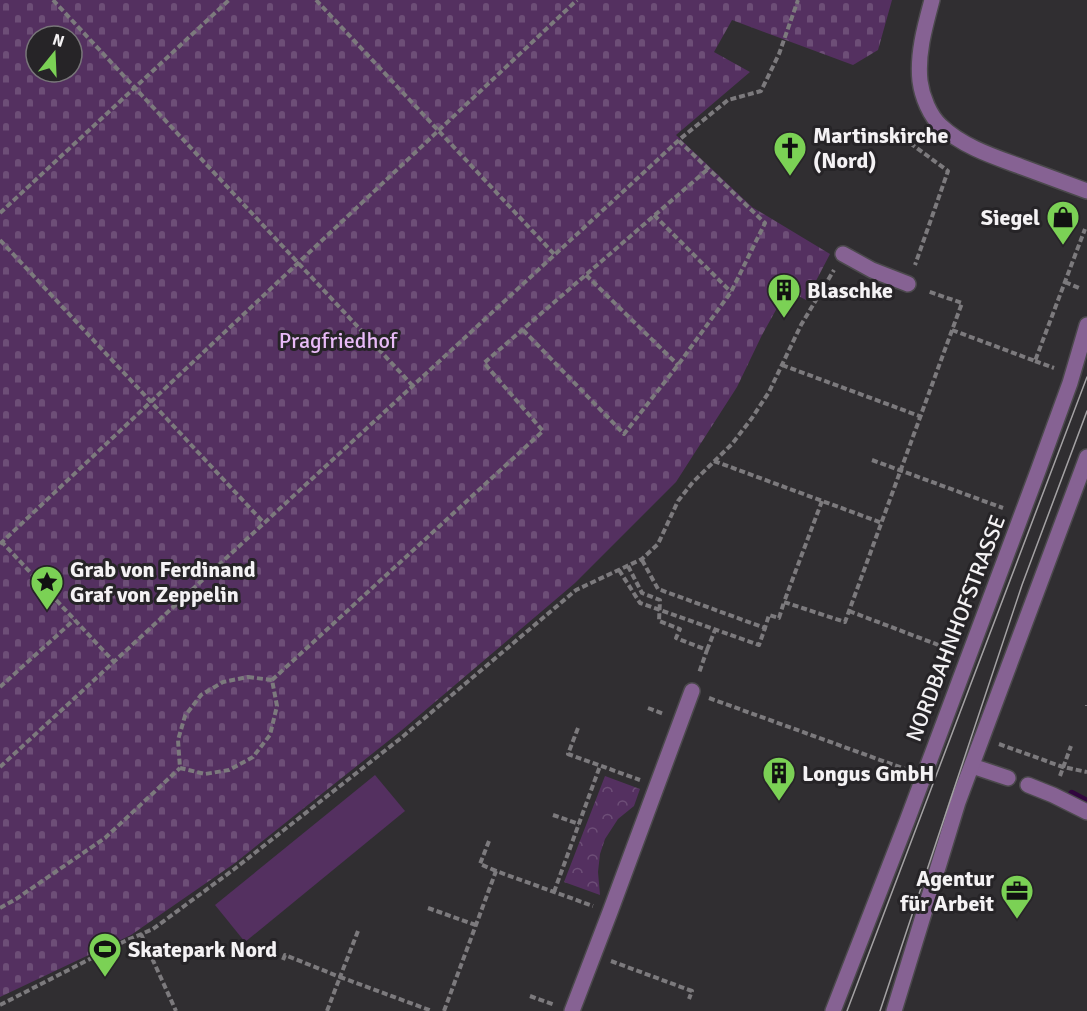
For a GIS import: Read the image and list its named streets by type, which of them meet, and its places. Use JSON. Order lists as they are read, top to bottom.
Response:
{
  "streets": {
    "street": ["NORDBAHNHOFSTRASSE"]
  },
  "parks": ["Pragfriedhof"],
  "places": {
    "church": ["Martinskirche (Nord)"],
    "shop": ["Siegel"],
    "building": ["Blaschke", "Longus GmbH"],
    "place": ["Grab von Ferdinand Graf von Zeppelin"],
    "office": ["Agentur für Arbeit"],
    "sports": ["Skatepark Nord"]
  },
  "north": "top"
}
